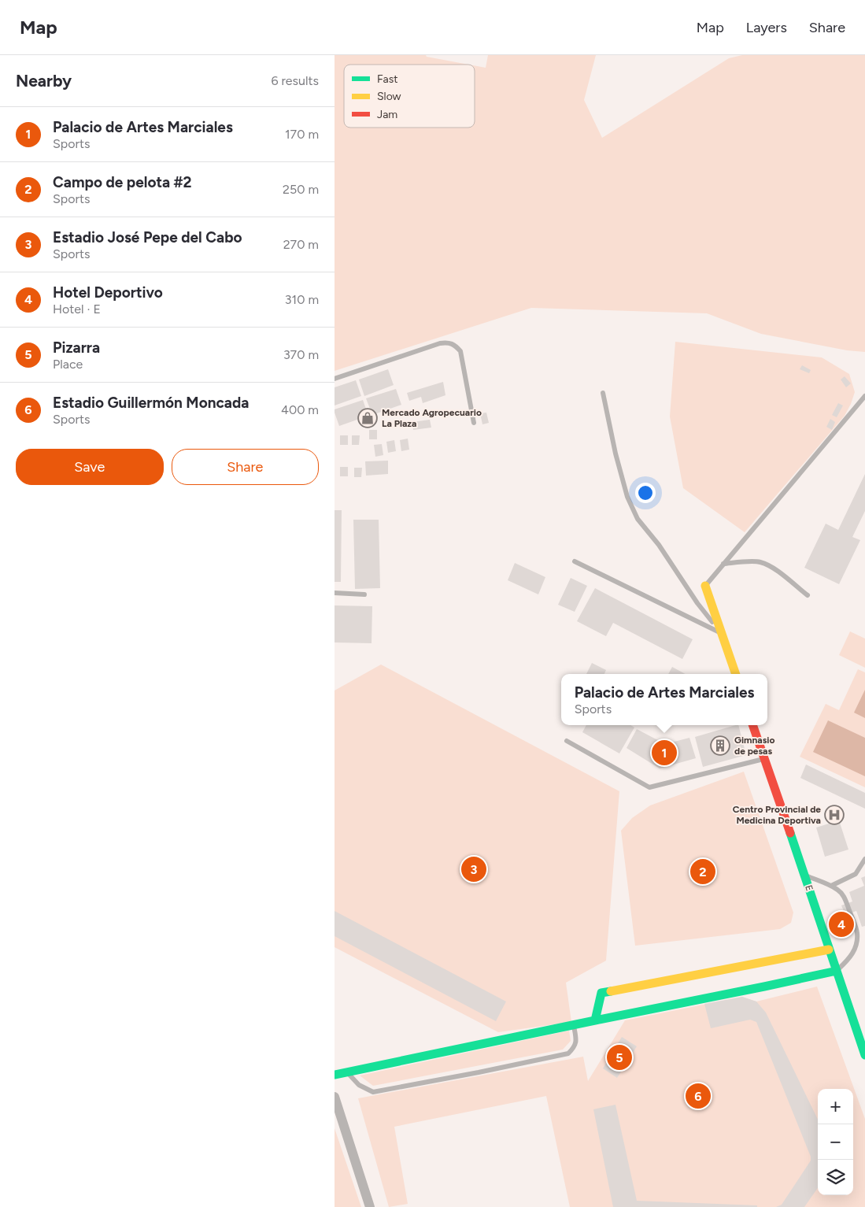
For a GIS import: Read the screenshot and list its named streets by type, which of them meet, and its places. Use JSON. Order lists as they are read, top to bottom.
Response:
{
  "streets": {
    "street": ["E"]
  },
  "places": {
    "shop": ["Mercado Agropecuario La Plaza"],
    "building": ["Gimnasio de pesas"],
    "hospital": ["Centro Provincial de Medicina Deportiva"]
  },
  "legend": ["Fast", "Slow", "Jam"],
  "page": {
    "header": "Map",
    "nav": ["Map", "Layers", "Share"],
    "heading": ["Nearby", "6 results"],
    "list": [
      {
        "mark": "1",
        "name": "Palacio de Artes Marciales",
        "note": "Sports",
        "value": "170 m"
      },
      {
        "mark": "2",
        "name": "Campo de pelota #2",
        "note": "Sports",
        "value": "250 m"
      },
      {
        "mark": "3",
        "name": "Estadio José Pepe del Cabo",
        "note": "Sports",
        "value": "270 m"
      },
      {
        "mark": "4",
        "name": "Hotel Deportivo",
        "note": "Hotel · E",
        "value": "310 m"
      },
      {
        "mark": "5",
        "name": "Pizarra",
        "note": "Place",
        "value": "370 m"
      },
      {
        "mark": "6",
        "name": "Estadio Guillermón Moncada",
        "note": "Sports",
        "value": "400 m"
      }
    ],
    "buttons": ["Save", "Share"],
    "popup": ["Palacio de Artes Marciales", "Sports"],
    "pins": [
      "1",
      "3",
      "2",
      "4",
      "5",
      "6"
    ],
    "map_buttons": ["+", "−"]
  }
}
